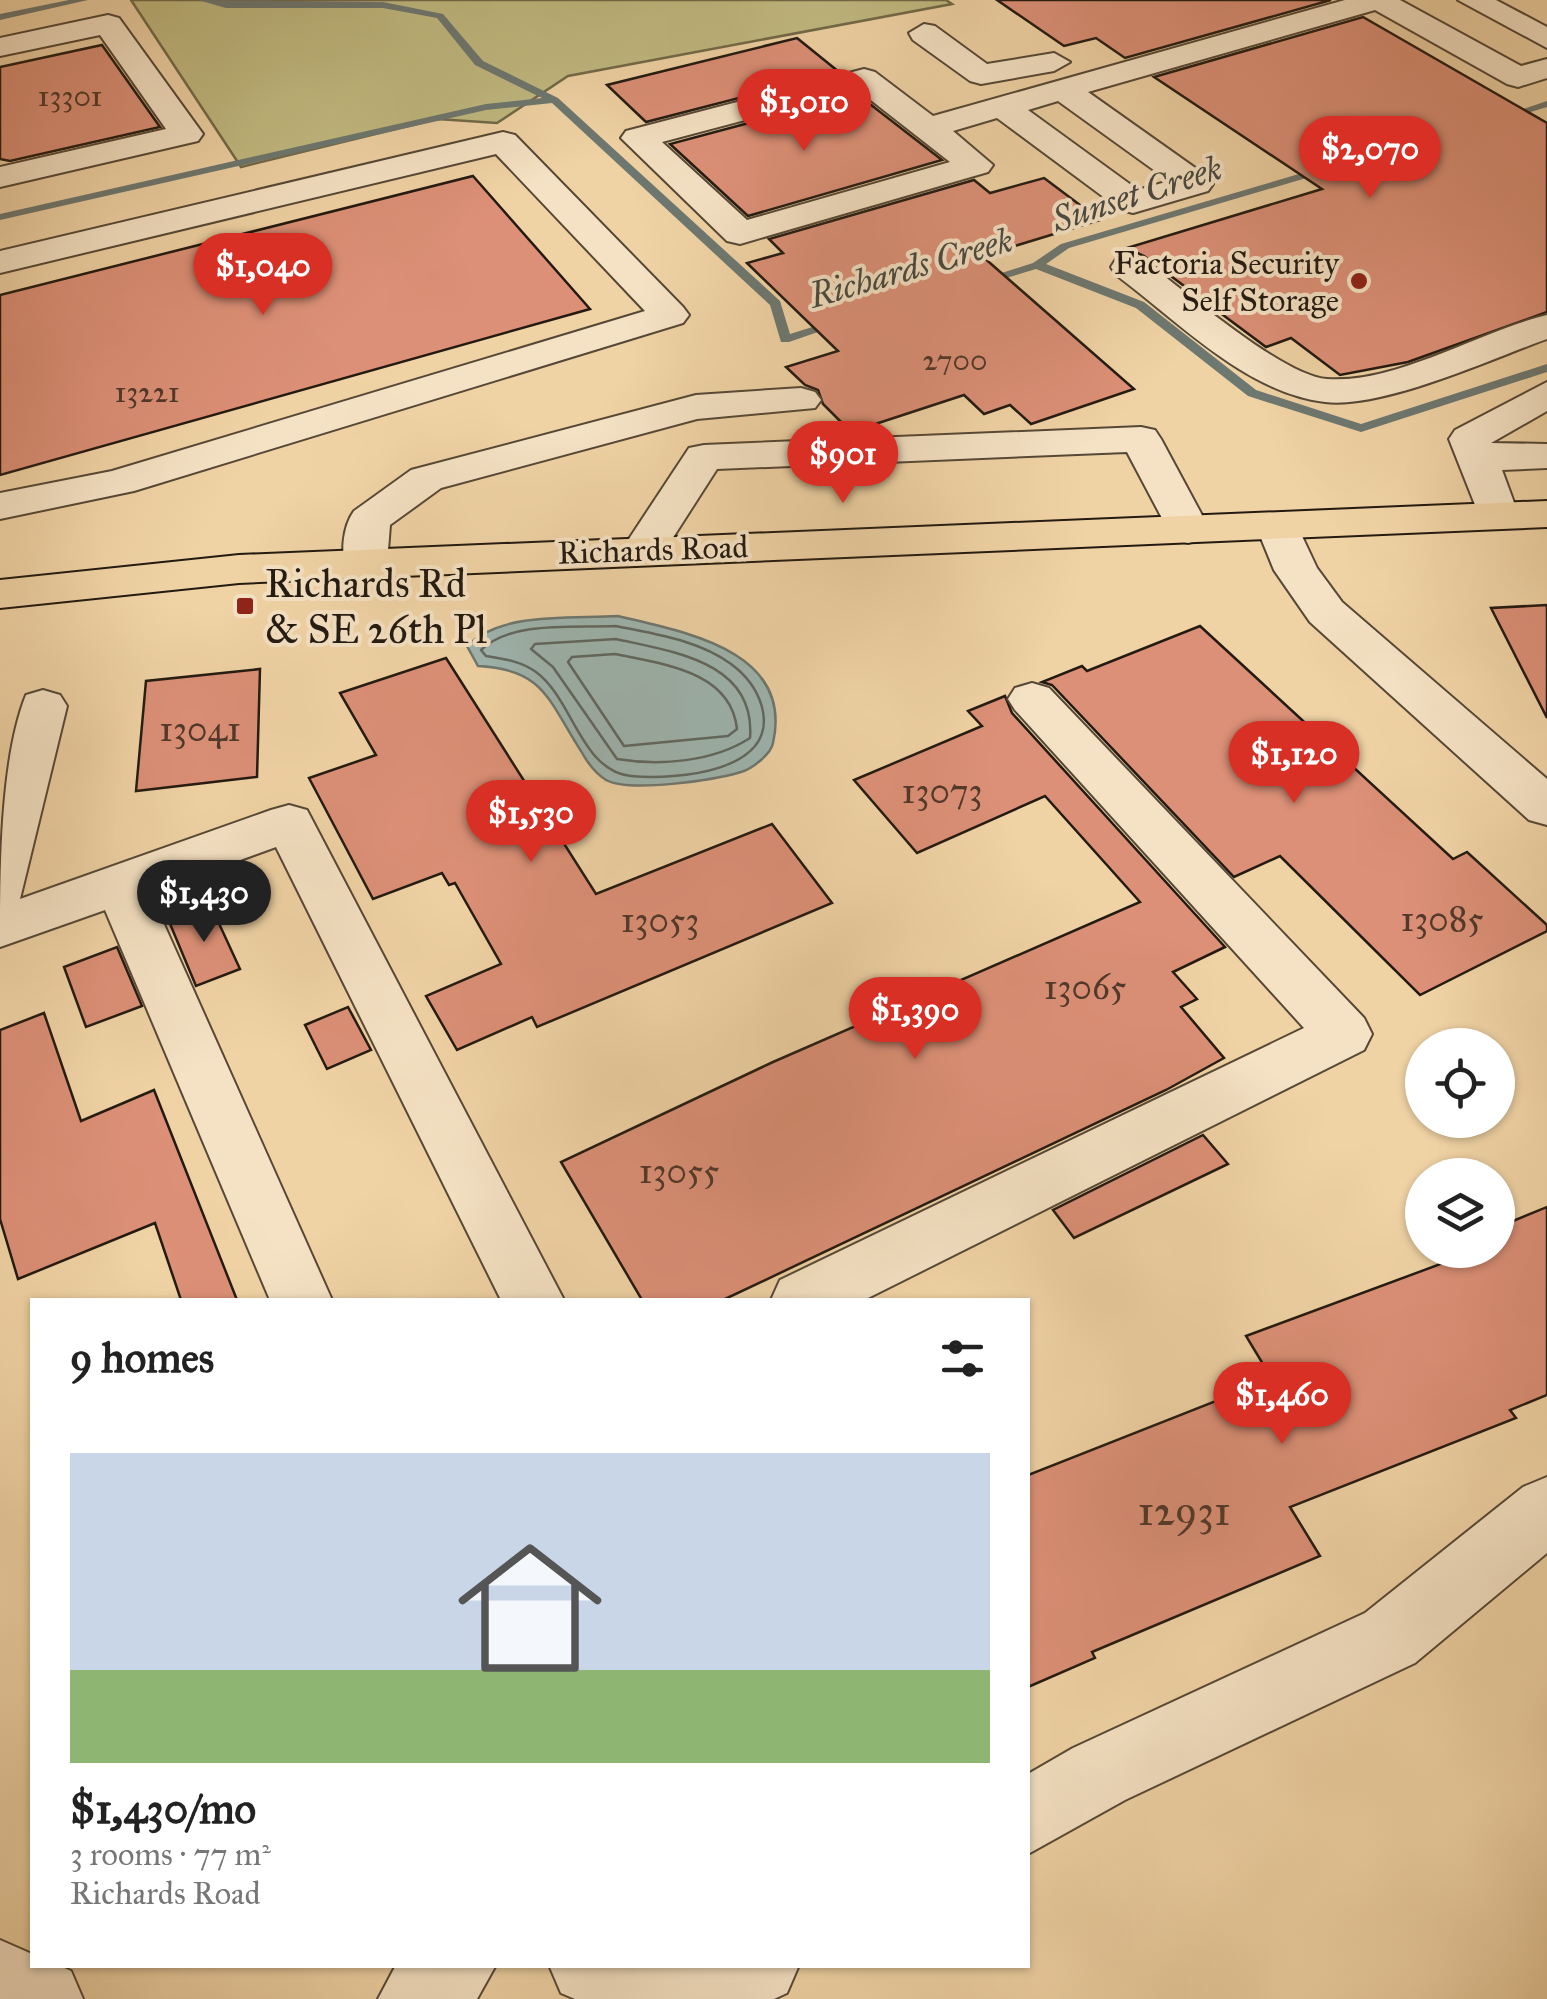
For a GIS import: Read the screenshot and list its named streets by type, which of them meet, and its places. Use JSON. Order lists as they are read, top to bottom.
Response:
{
  "streets": {
    "main road": ["Richards Road"]
  },
  "water": ["Sunset Creek", "Richards Creek"],
  "places": {
    "other": ["Factoria Security Self Storage"],
    "transit": ["Richards Rd & SE 26th Pl"]
  },
  "house_numbers": [
    "13301",
    "2700",
    "13221",
    "13041",
    "13073",
    "13085",
    "13053",
    "13065",
    "13055",
    "12931"
  ],
  "page": {
    "price": [
      "$1,010",
      "$2,070",
      "$1,040",
      "$901",
      "$1,120",
      "$1,530",
      "$1,430",
      "$1,390",
      "$1,460"
    ],
    "heading": "9 homes",
    "list": [
      {
        "name": "$1,430/mo",
        "note": "3 rooms · 77 m² · Richards Road"
      }
    ]
  }
}
